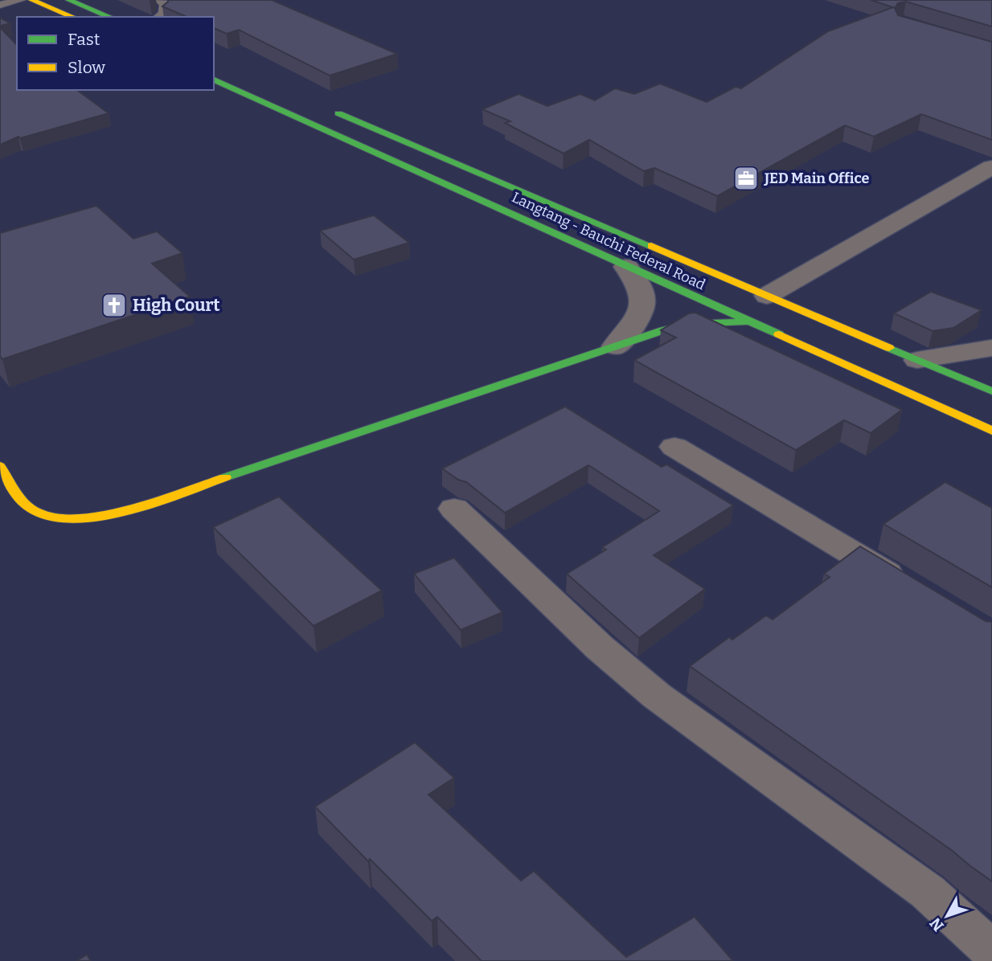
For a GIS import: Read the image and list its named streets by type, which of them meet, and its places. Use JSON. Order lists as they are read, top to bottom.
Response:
{
  "streets": {
    "main road": ["Langtang - Bauchi Federal Road"]
  },
  "places": {
    "office": ["JED Main Office"],
    "church": ["High Court"]
  },
  "legend": ["Fast", "Slow"],
  "north": "bottom left"
}
